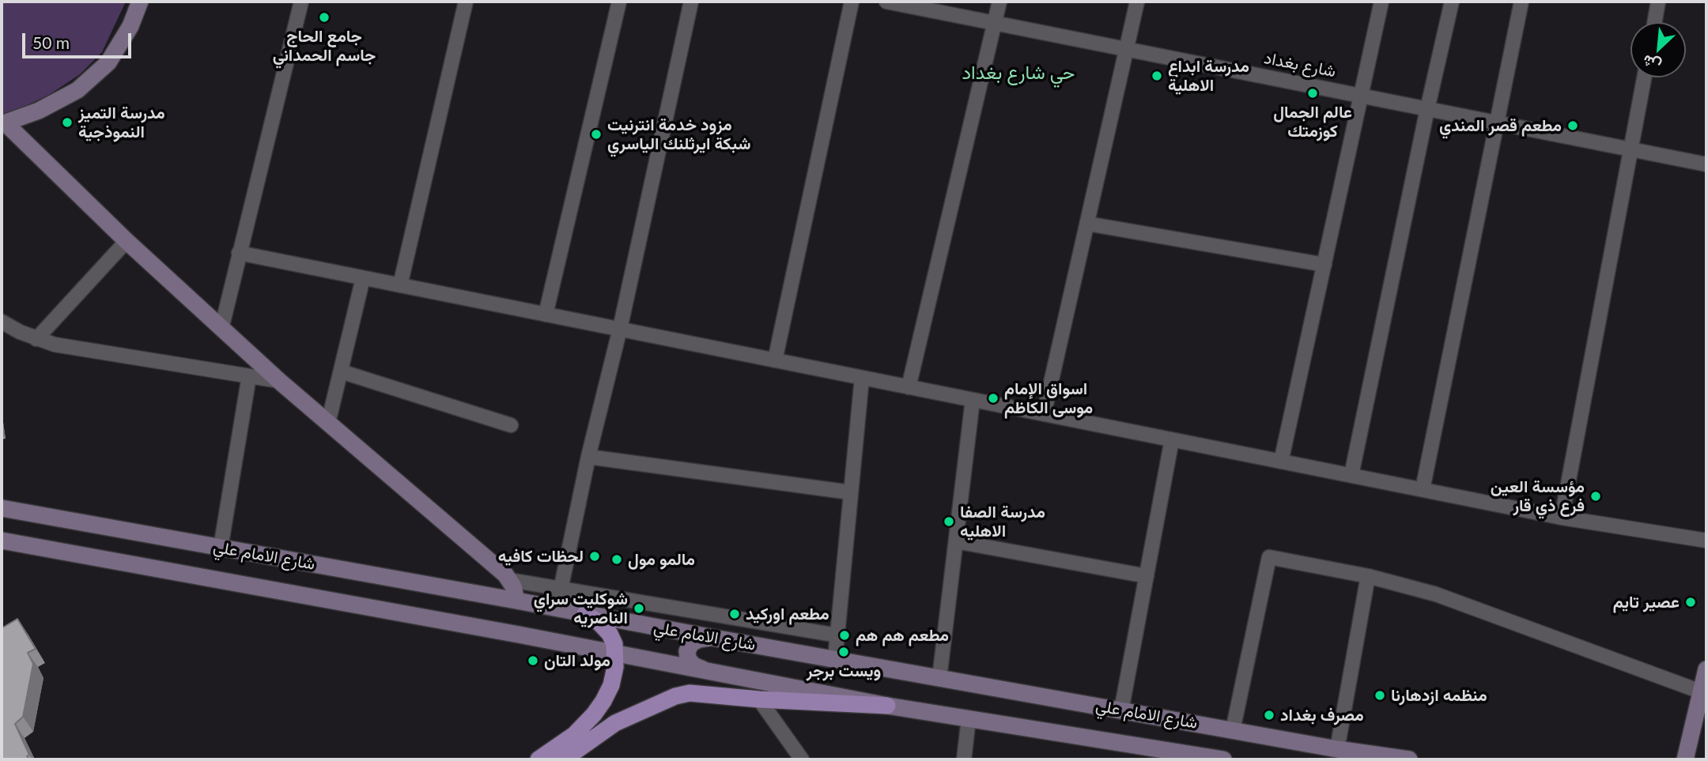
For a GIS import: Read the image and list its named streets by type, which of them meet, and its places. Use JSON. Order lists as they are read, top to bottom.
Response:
{
  "streets": {
    "main road": ["شارع الامام علي"],
    "street": ["شارع بغداد"]
  },
  "districts": ["حي شارع بغداد"],
  "places": [
    "جامع الحاج جاسم الحمداني",
    "مدرسة ابداع الاهلية",
    "عالم الجمال كوزمتك",
    "مدرسة التميز النموذجية",
    "مطعم قصر المندي",
    "مزود خدمة انترنيت شبكة ايرثلنك الياسري",
    "اسواق الإمام موسى الكاظم",
    "مؤسسة العين فرع ذي قار",
    "مدرسة الصفا الاهليه",
    "لحظات كافيه",
    "مالمو مول",
    "عصير تايم",
    "شوكليت سراي الناصريه",
    "مطعم اوركيد",
    "مطعم هم هم",
    "ويست برجر",
    "مولد التان",
    "منظمه ازدهارنا",
    "مصرف بغداد"
  ],
  "scale_bar": "50 m",
  "north": "bottom left"
}
